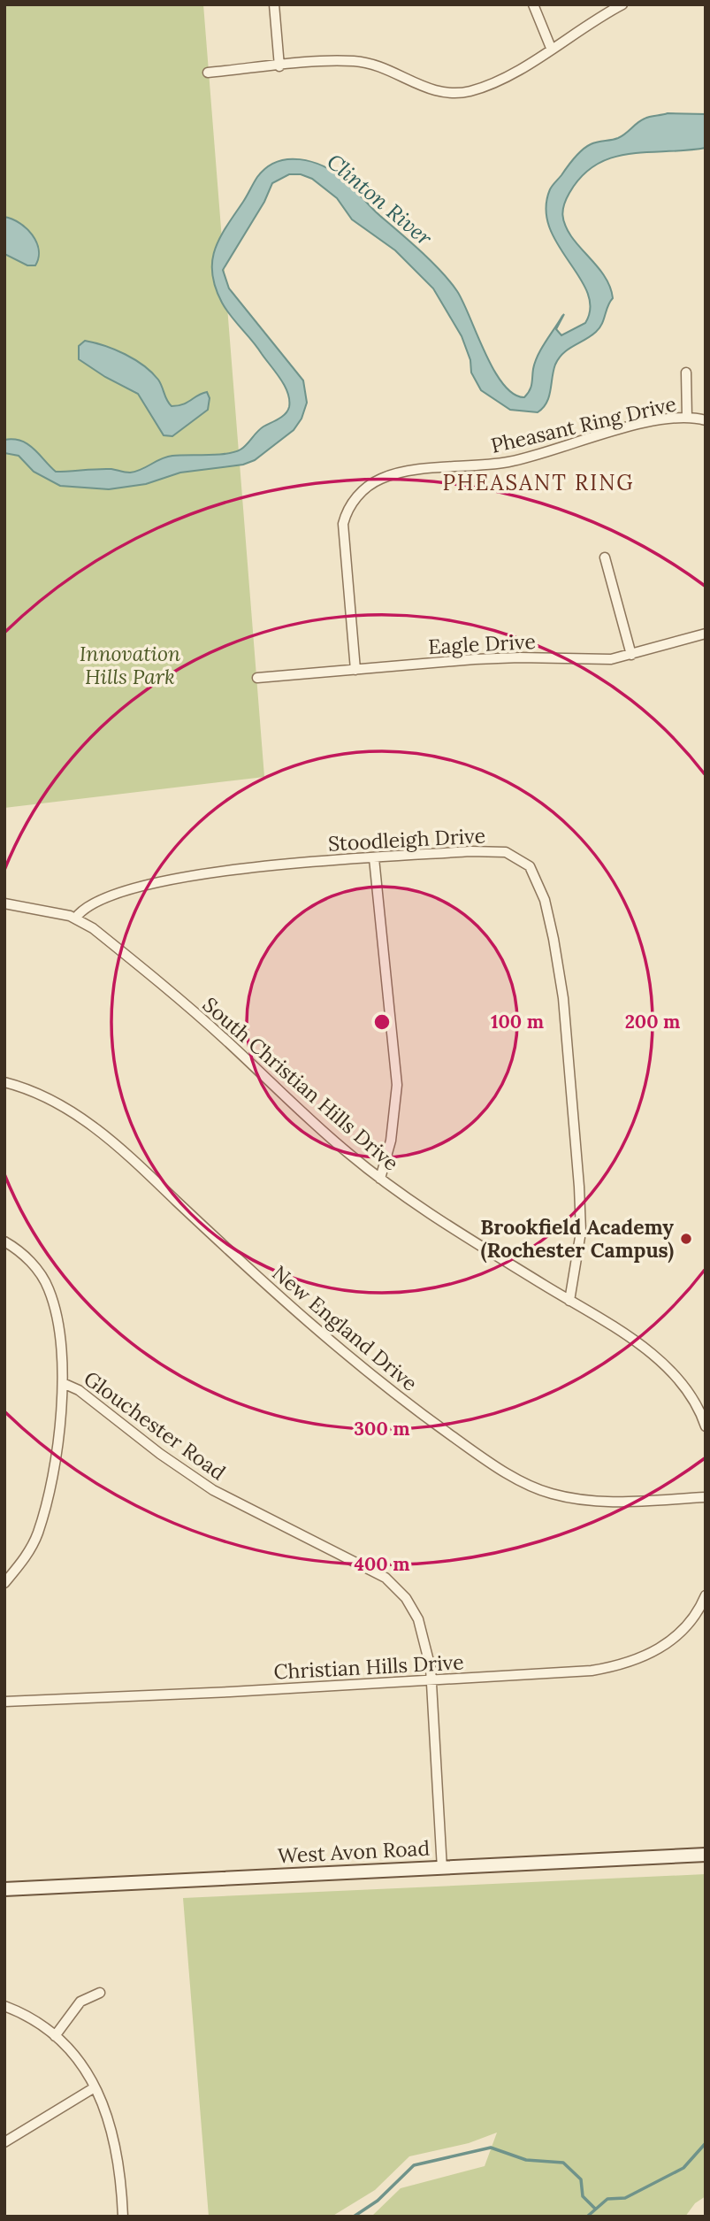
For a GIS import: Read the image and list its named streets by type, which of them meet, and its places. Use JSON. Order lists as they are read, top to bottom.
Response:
{
  "streets": {
    "street": [
      "Pheasant Ring Drive",
      "Eagle Drive",
      "Stoodleigh Drive",
      "South Christian Hills Drive",
      "New England Drive",
      "Glouchester Road",
      "Christian Hills Drive",
      "West Avon Road"
    ]
  },
  "crossings": [
    ["Pheasant Ring Drive", "Eagle Drive"],
    ["Stoodleigh Drive", "South Christian Hills Drive"],
    ["Glouchester Road", "Christian Hills Drive"],
    ["Glouchester Road", "West Avon Road"]
  ],
  "districts": ["PHEASANT RING"],
  "water": ["Clinton River"],
  "parks": ["Innovation Hills Park"],
  "places": ["Brookfield Academy (Rochester Campus)"],
  "rings": [
    "100 m",
    "200 m",
    "300 m",
    "400 m"
  ]
}
